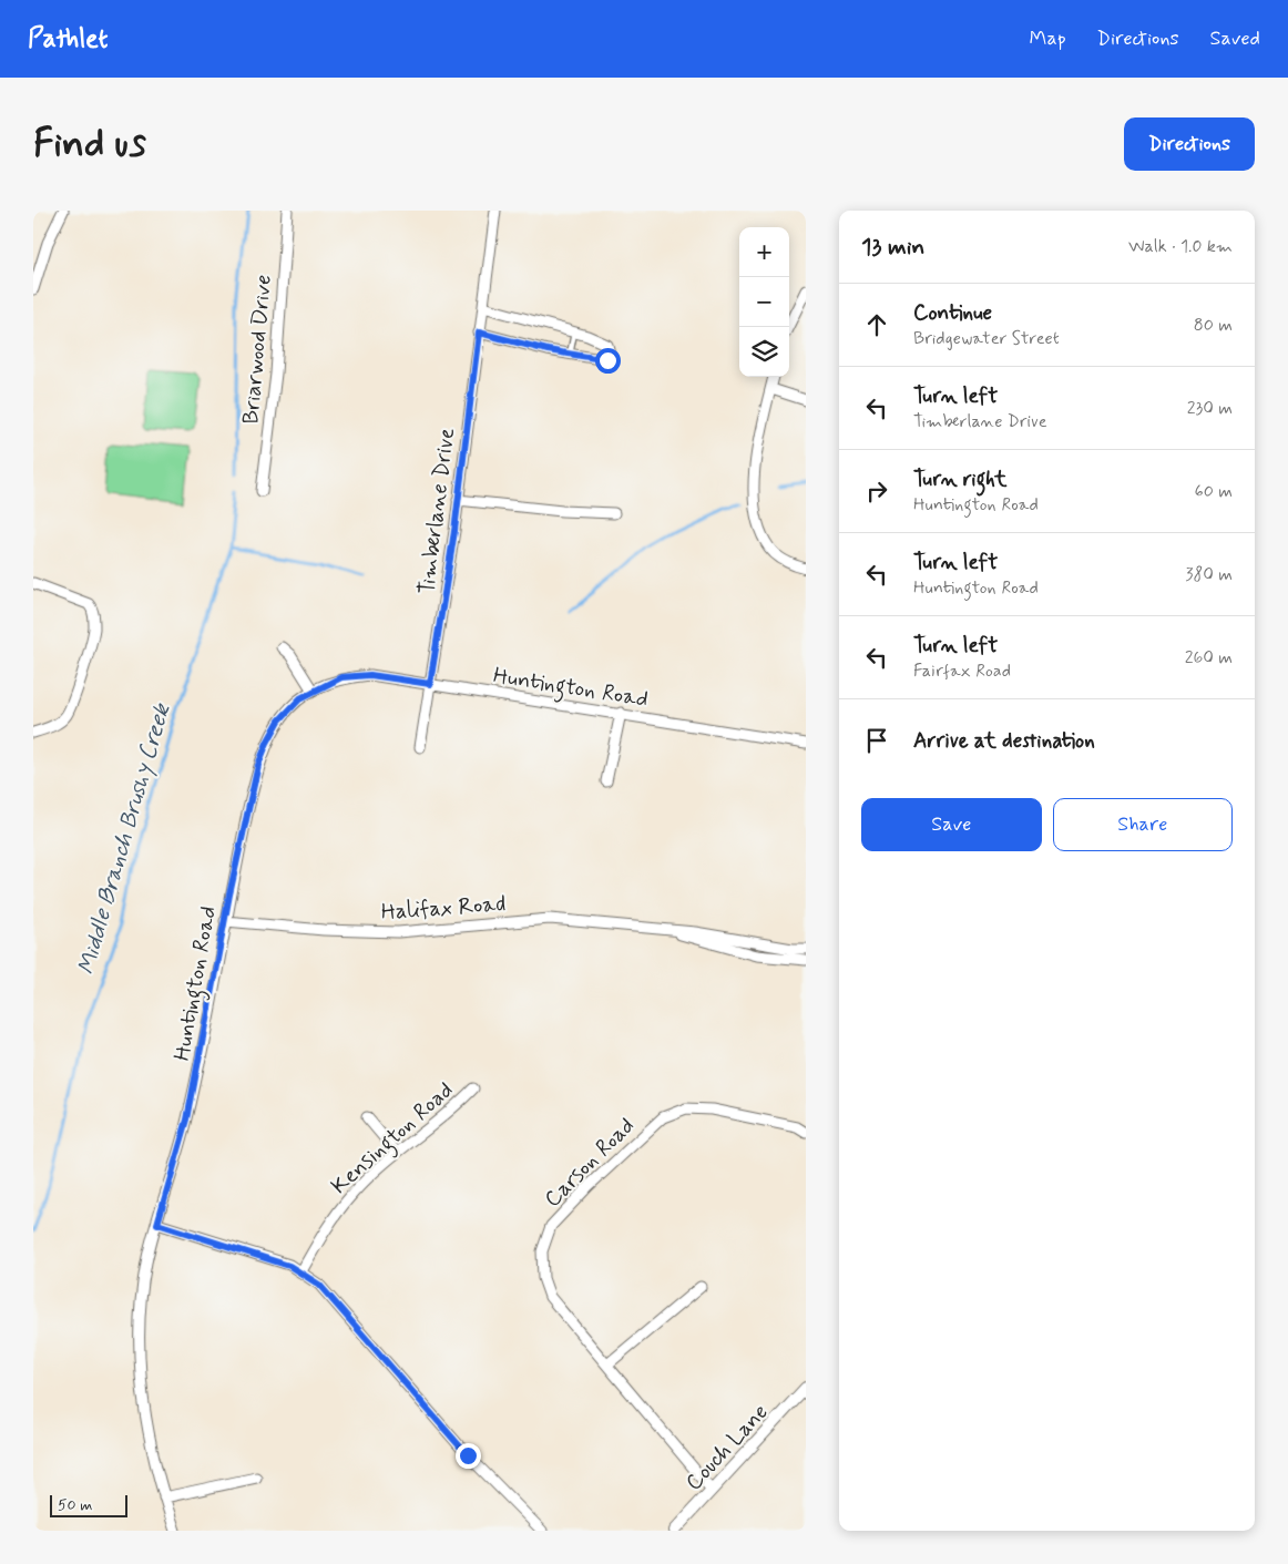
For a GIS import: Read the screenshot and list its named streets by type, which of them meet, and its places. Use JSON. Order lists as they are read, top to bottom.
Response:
{
  "streets": {
    "street": [
      "Briarwood Drive",
      "Timberlane Drive",
      "Huntington Road",
      "Halifax Road",
      "Kensington Road",
      "Carson Road",
      "Couch Lane"
    ]
  },
  "crossings": [
    ["Timberlane Drive", "Huntington Road"],
    ["Huntington Road", "Halifax Road"],
    ["Carson Road", "Couch Lane"]
  ],
  "water": ["Middle Branch Brushy Creek"],
  "scale_bar": "50 m",
  "page": {
    "header": "Pathlet",
    "nav": ["Map", "Directions", "Saved"],
    "buttons": [
      "Directions",
      ["Save", "Share"]
    ],
    "title": "Find us",
    "heading": ["13 min", "Walk · 1.0 km"],
    "map_buttons": ["+", "−"],
    "list": [
      ["Continue", "Bridgewater Street", "80 m"],
      ["Turn left", "Timberlane Drive", "230 m"],
      ["Turn right", "Huntington Road", "60 m"],
      ["Turn left", "Huntington Road", "380 m"],
      ["Turn left", "Fairfax Road", "260 m"],
      "Arrive at destination"
    ],
    "scale": "50 m"
  }
}
